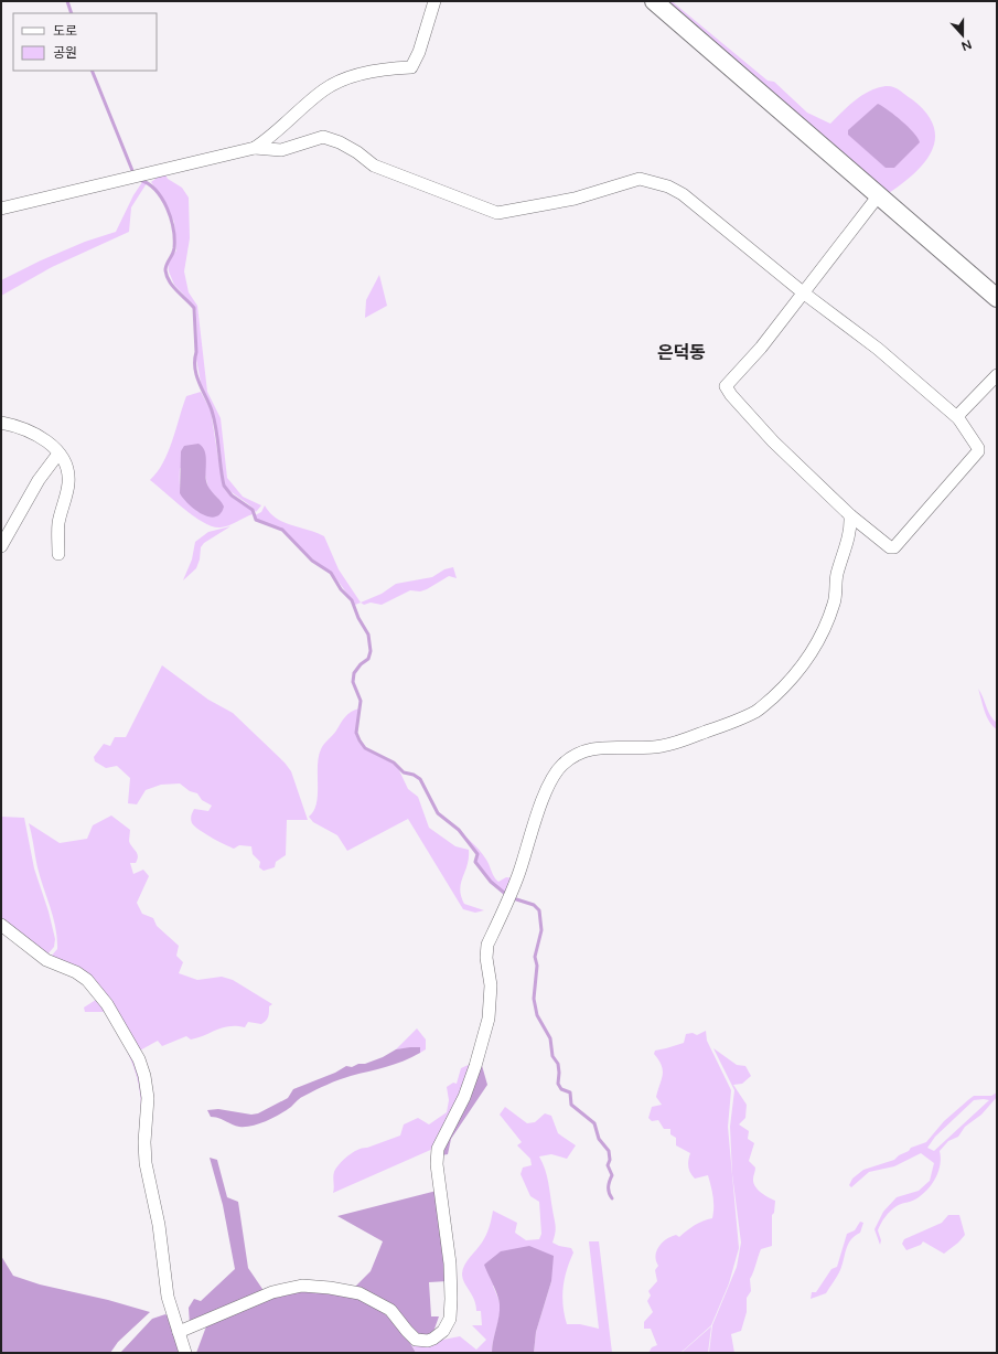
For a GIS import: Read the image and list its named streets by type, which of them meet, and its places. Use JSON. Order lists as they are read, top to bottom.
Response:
{
  "districts": ["은덕동"],
  "legend": ["도로", "공원"],
  "north": "bottom"
}
